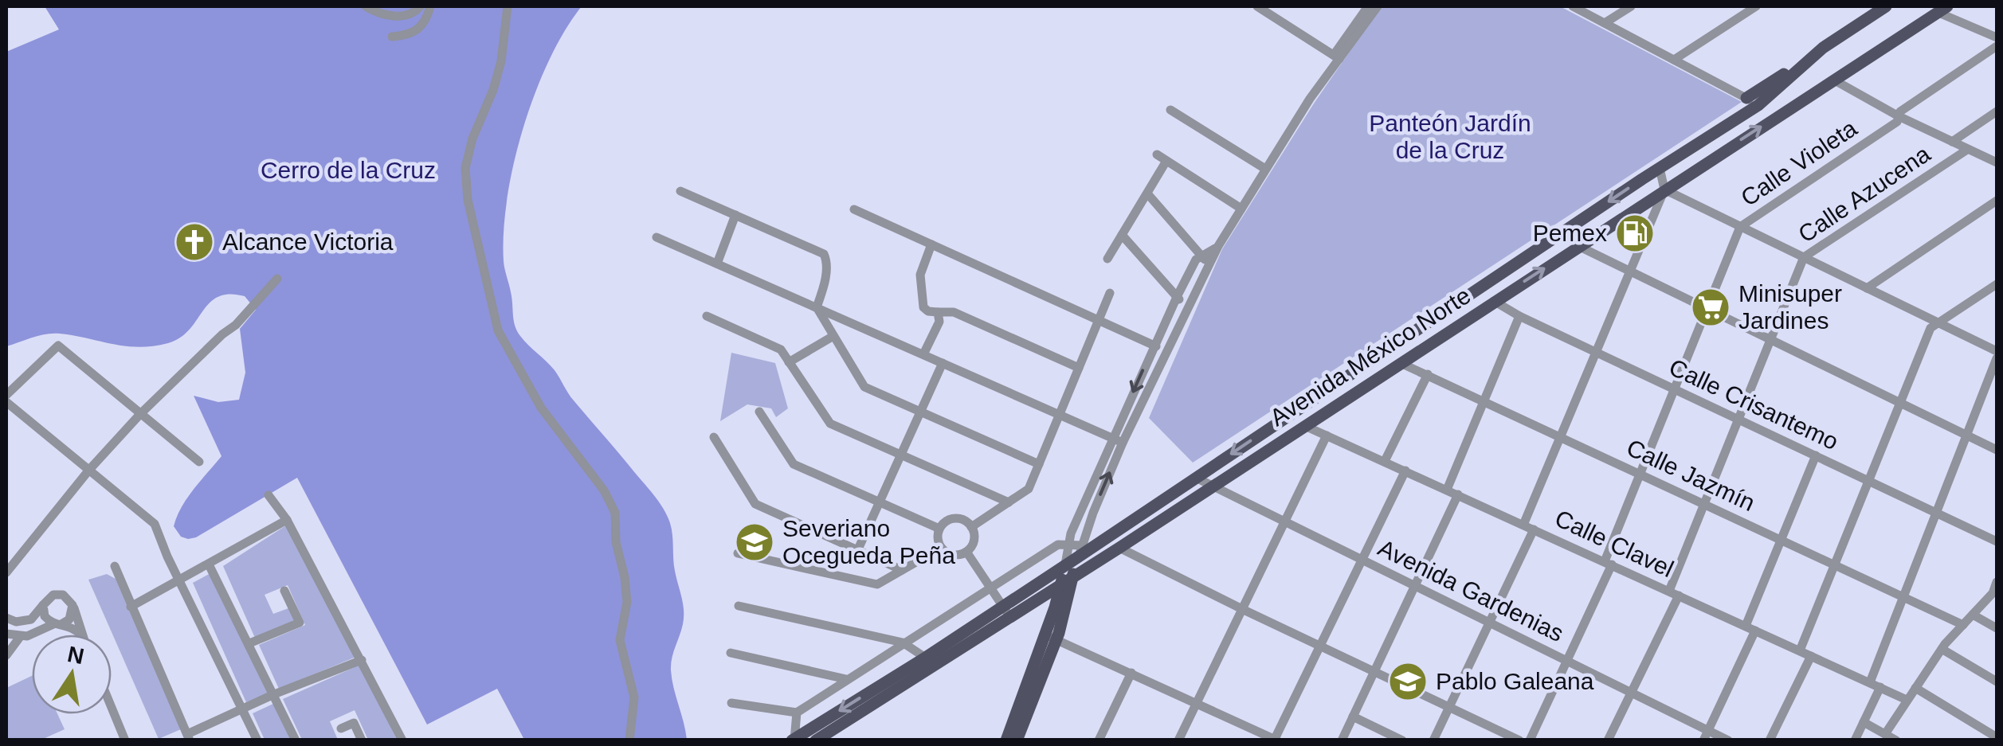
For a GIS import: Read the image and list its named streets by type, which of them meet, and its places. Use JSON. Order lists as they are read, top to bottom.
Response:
{
  "streets": {
    "main road": ["Avenida México Norte"],
    "street": [
      "Calle Violeta",
      "Calle Azucena",
      "Calle Crisantemo",
      "Calle Jazmín",
      "Calle Clavel",
      "Avenida Gardenias"
    ]
  },
  "crossings": [
    ["Calle Violeta", "Calle Crisantemo"],
    ["Calle Violeta", "Calle Jazmín"],
    ["Calle Violeta", "Calle Clavel"],
    ["Calle Violeta", "Avenida Gardenias"],
    ["Calle Azucena", "Calle Crisantemo"],
    ["Calle Azucena", "Calle Jazmín"],
    ["Calle Azucena", "Calle Clavel"],
    ["Calle Azucena", "Avenida Gardenias"],
    ["Avenida México Norte", "Calle Crisantemo"],
    ["Avenida México Norte", "Calle Jazmín"],
    ["Avenida México Norte", "Calle Clavel"],
    ["Avenida México Norte", "Avenida Gardenias"]
  ],
  "parks": ["Panteón Jardín de la Cruz", "Cerro de la Cruz"],
  "places": {
    "fuel station": ["Pemex"],
    "church": ["Alcance Victoria"],
    "supermarket": ["Minisuper Jardines"],
    "school or university": ["Severiano Ocegueda Peña", "Pablo Galeana"]
  },
  "north": "top"
}
